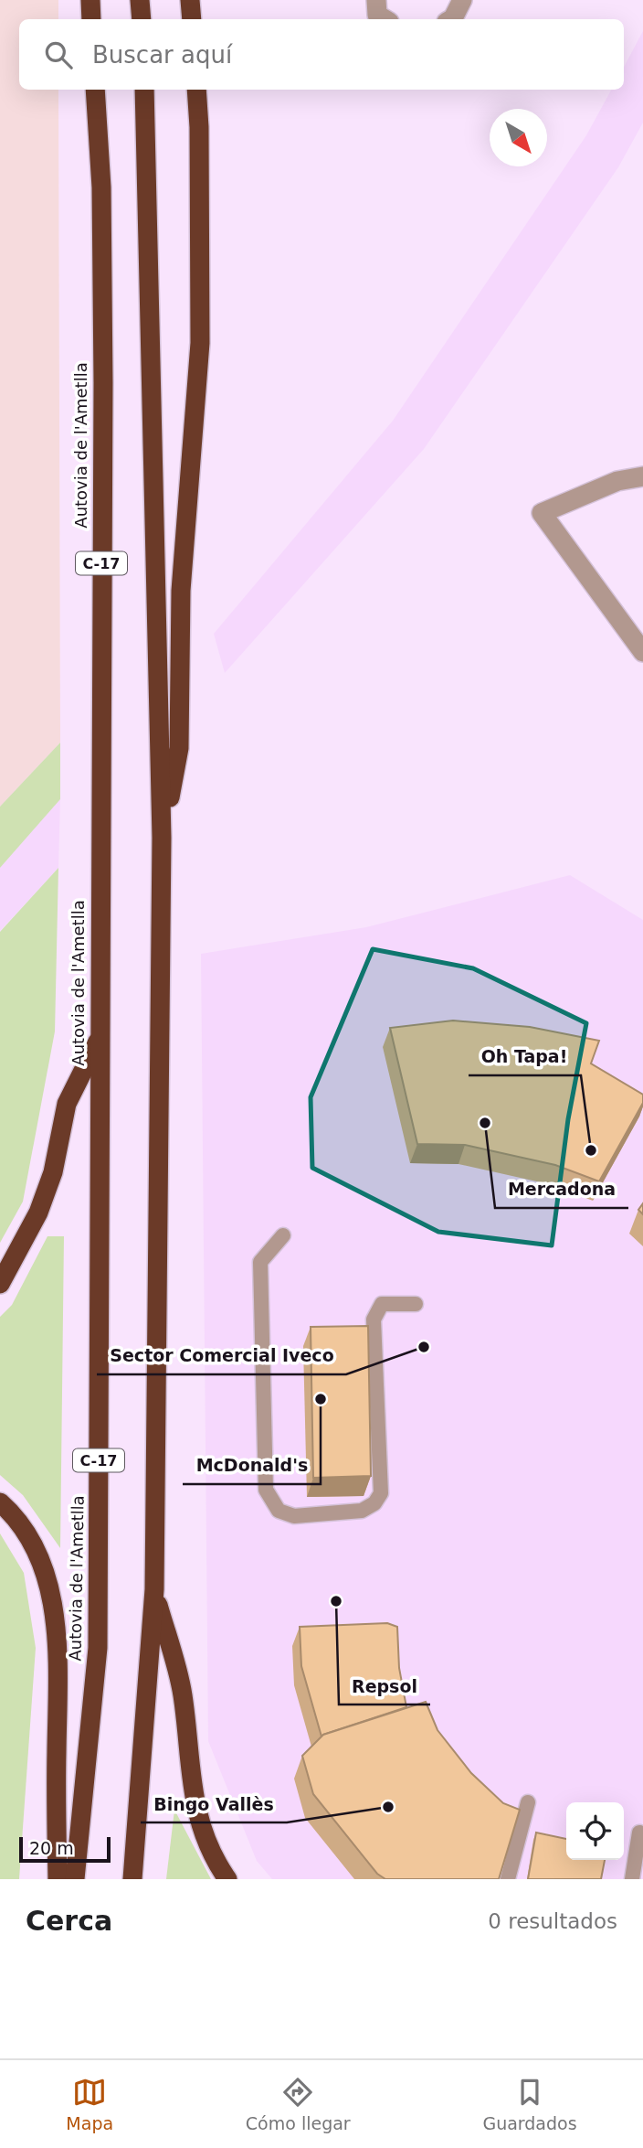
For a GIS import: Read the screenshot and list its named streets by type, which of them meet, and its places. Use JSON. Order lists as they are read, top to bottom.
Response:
{
  "streets": {
    "highway": ["Autovia de l'Ametlla", "C-17"]
  },
  "places": [
    "Mercadona",
    "Oh Tapa!",
    "Sector Comercial Iveco",
    "McDonald's",
    "Repsol",
    "Bingo Vallès"
  ],
  "scale_bar": "20 m",
  "north": "bottom right",
  "page": {
    "search": "Buscar aquí",
    "scale": "20 m",
    "heading": ["Cerca", "0 resultados"],
    "nav": ["Mapa", "Cómo llegar", "Guardados"]
  }
}
